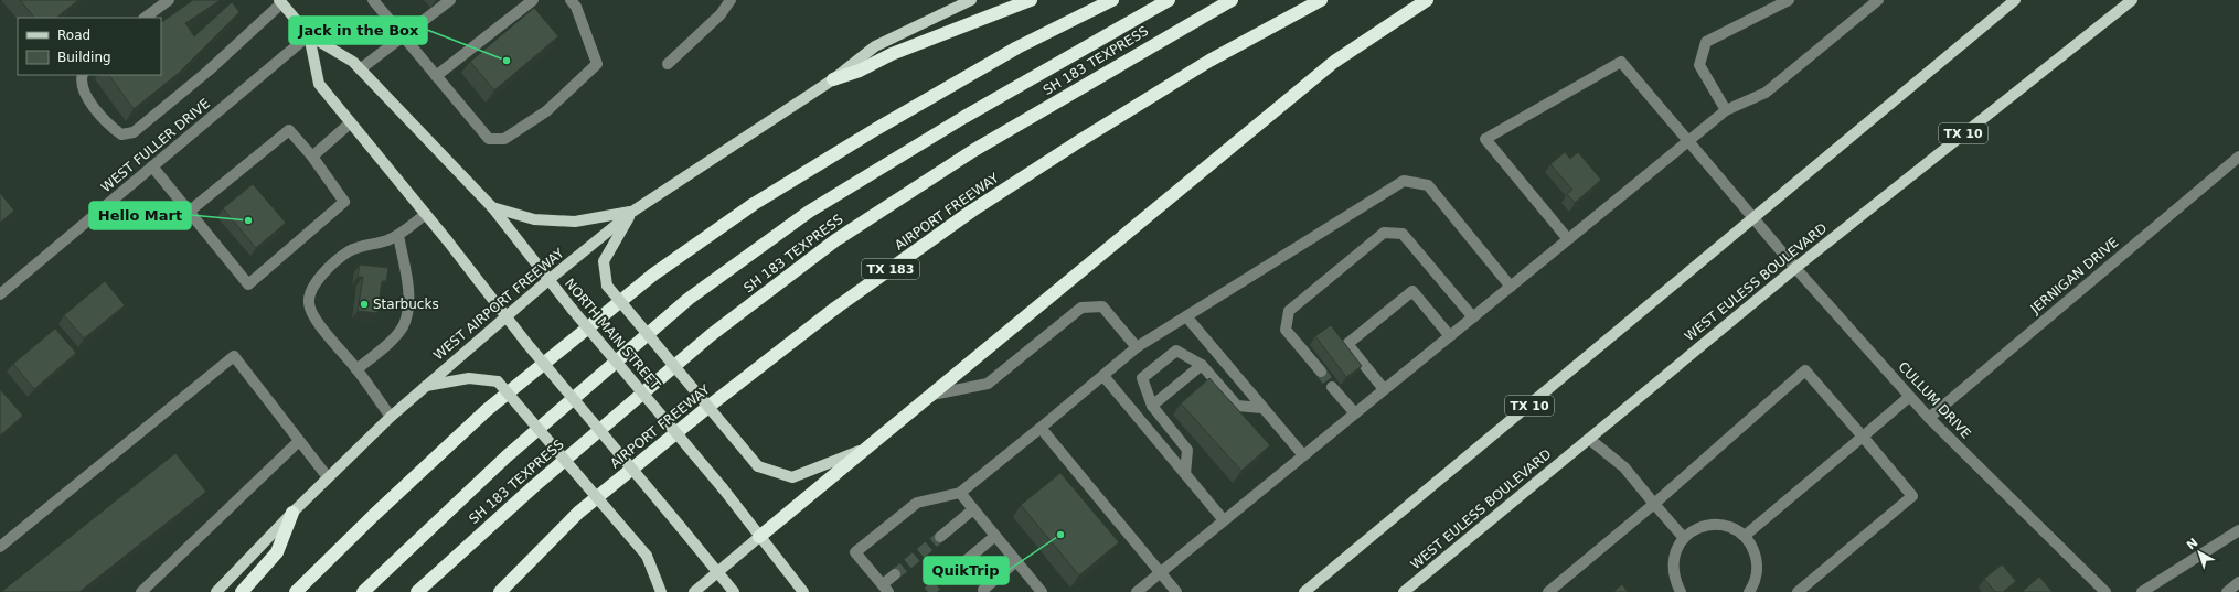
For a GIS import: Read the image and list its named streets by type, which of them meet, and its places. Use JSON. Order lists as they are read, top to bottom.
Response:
{
  "streets": {
    "highway": ["SH 183 TEXPRESS", "AIRPORT FREEWAY", "TX 183"],
    "main road": [
      "TX 10",
      "WEST EULESS BOULEVARD",
      "WEST AIRPORT FREEWAY",
      "NORTH MAIN STREET"
    ],
    "street": ["WEST FULLER DRIVE", "JERNIGAN DRIVE", "CULLUM DRIVE"]
  },
  "crossings": [
    ["TX 10", "CULLUM DRIVE"],
    ["WEST FULLER DRIVE", "NORTH MAIN STREET"],
    ["JERNIGAN DRIVE", "CULLUM DRIVE"],
    ["WEST EULESS BOULEVARD", "CULLUM DRIVE"],
    ["WEST AIRPORT FREEWAY", "NORTH MAIN STREET"]
  ],
  "places": [
    "Jack in the Box",
    "Hello Mart",
    "Starbucks",
    "QuikTrip"
  ],
  "legend": ["Road", "Building"],
  "north": "top left"
}
